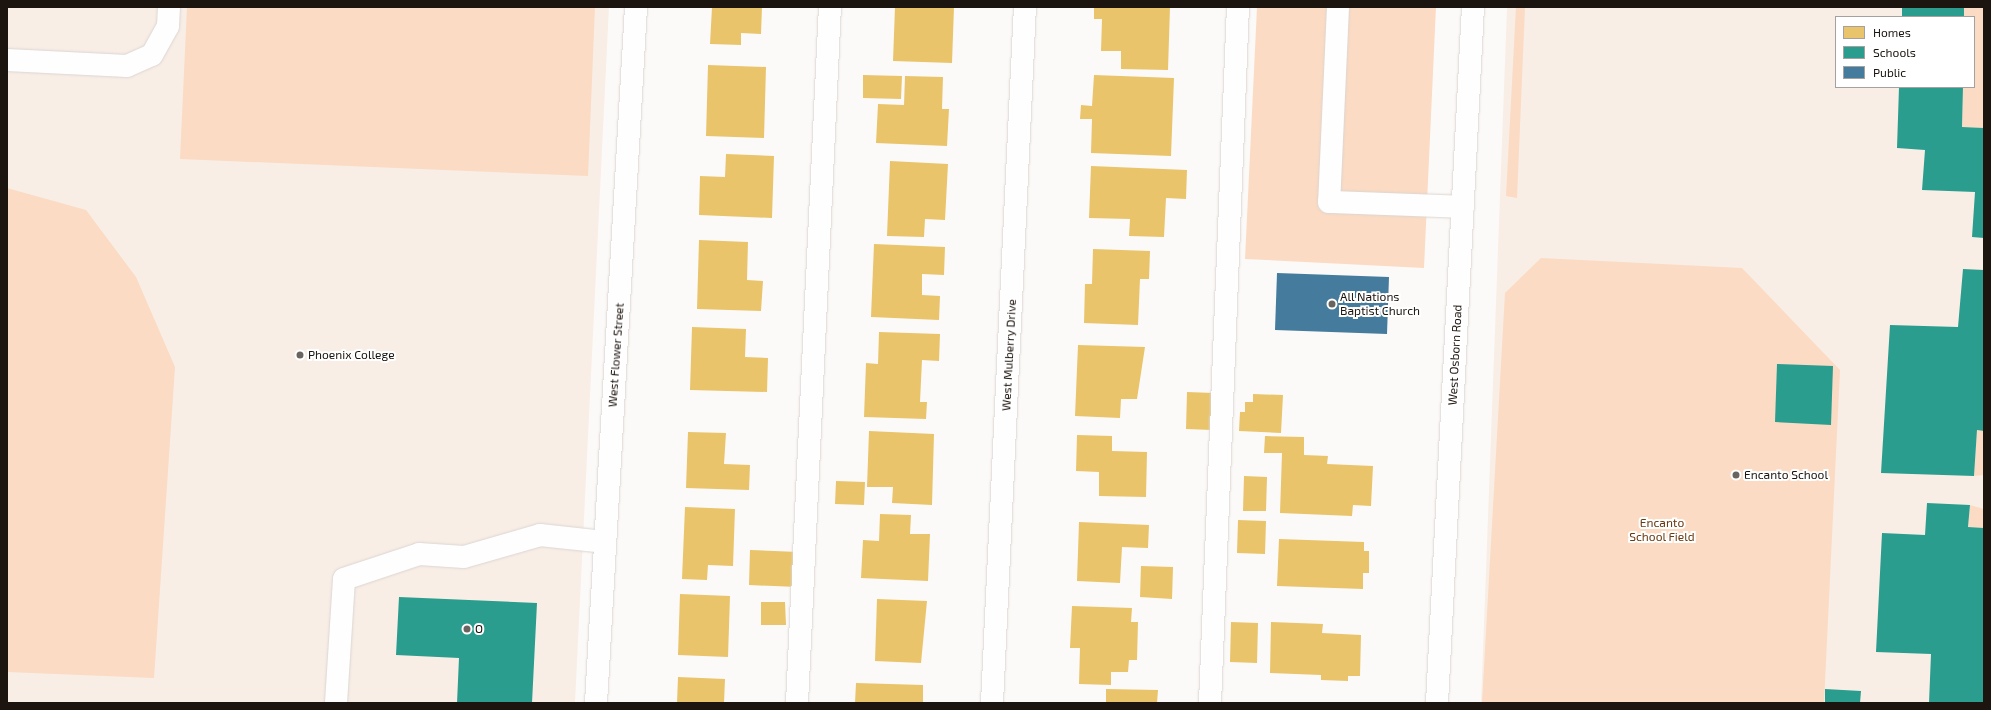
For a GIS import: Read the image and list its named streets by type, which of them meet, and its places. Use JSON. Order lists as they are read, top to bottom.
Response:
{
  "streets": {
    "street": ["West Flower Street", "West Mulberry Drive", "West Osborn Road"]
  },
  "parks": ["Encanto School Field"],
  "places": [
    "All Nations Baptist Church",
    "Phoenix College",
    "Encanto School",
    "O"
  ],
  "legend": ["Homes", "Schools", "Public"]
}
